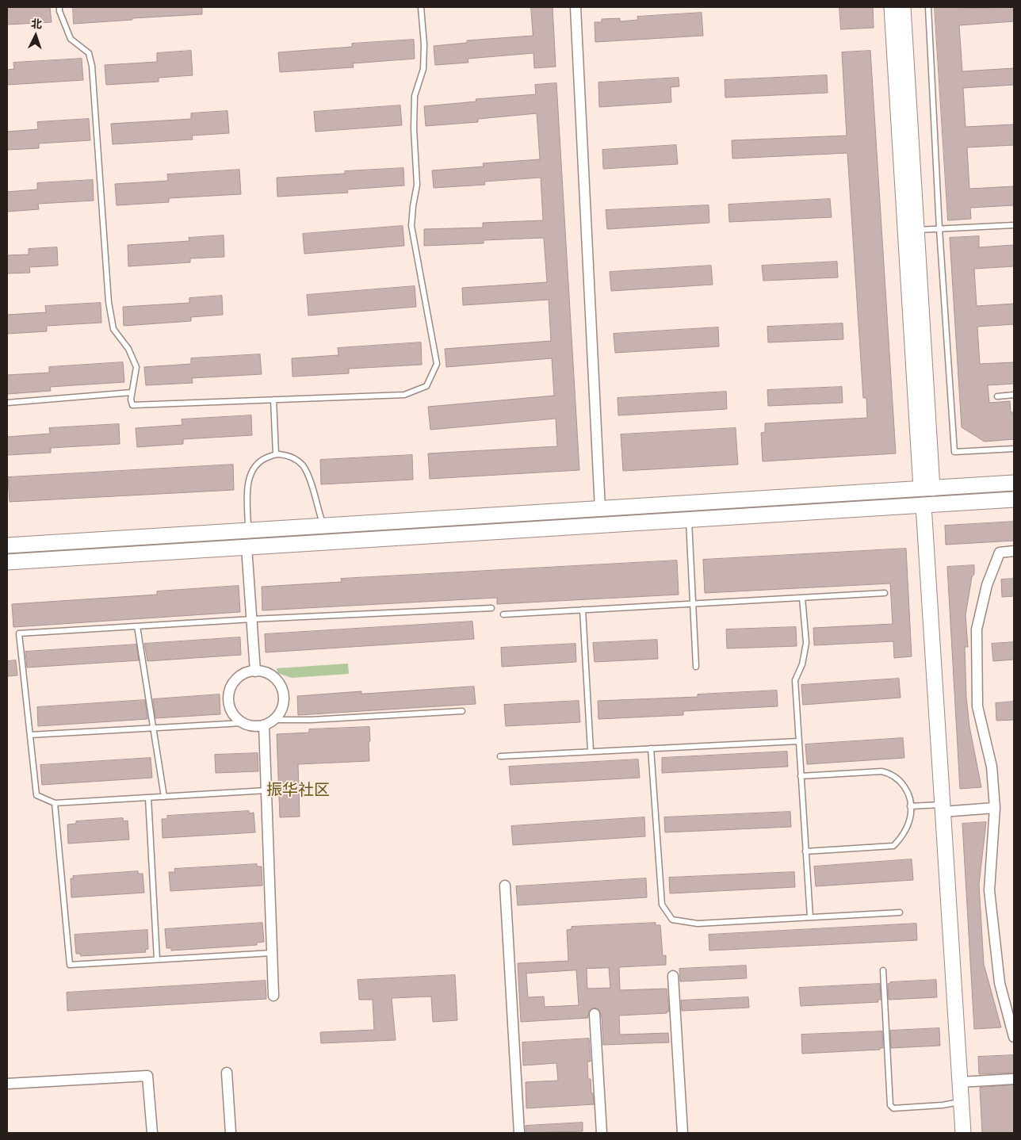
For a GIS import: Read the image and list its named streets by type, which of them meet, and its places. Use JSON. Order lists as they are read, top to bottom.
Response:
{
  "districts": ["振华社区"],
  "north": "top"
}
